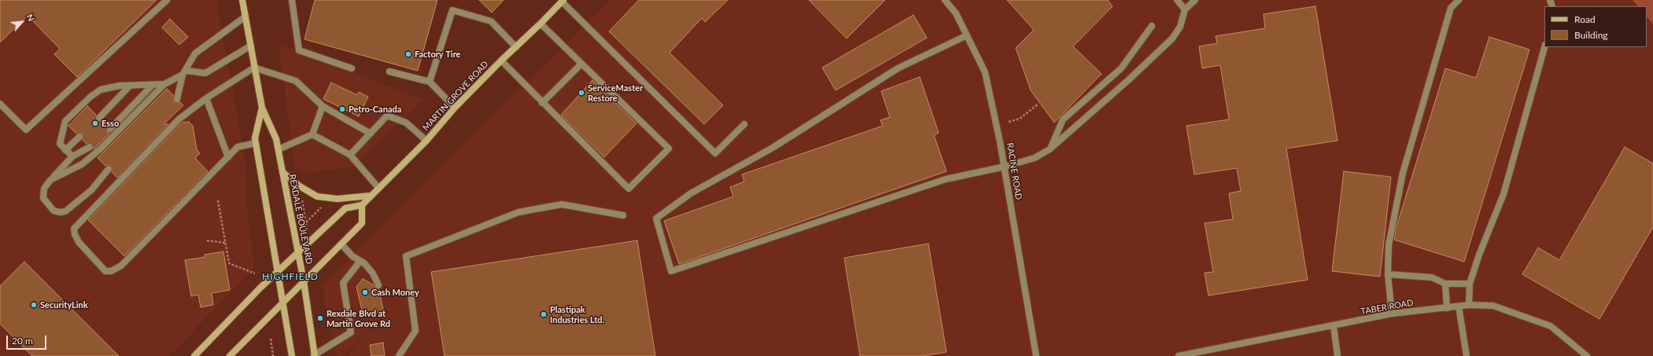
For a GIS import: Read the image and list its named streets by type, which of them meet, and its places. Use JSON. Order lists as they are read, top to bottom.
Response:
{
  "streets": {
    "main road": ["MARTIN GROVE ROAD", "REXDALE BOULEVARD"],
    "street": ["RACINE ROAD", "TABER ROAD"]
  },
  "districts": ["HIGHFIELD"],
  "places": [
    "Factory Tire",
    "ServiceMaster Restore",
    "Petro-Canada",
    "Esso",
    "Cash Money",
    "SecurityLink",
    "Plastipak Industries Ltd.",
    "Rexdale Blvd at Martin Grove Rd"
  ],
  "legend": ["Road", "Building"],
  "scale_bar": "20 m",
  "north": "top right"
}
